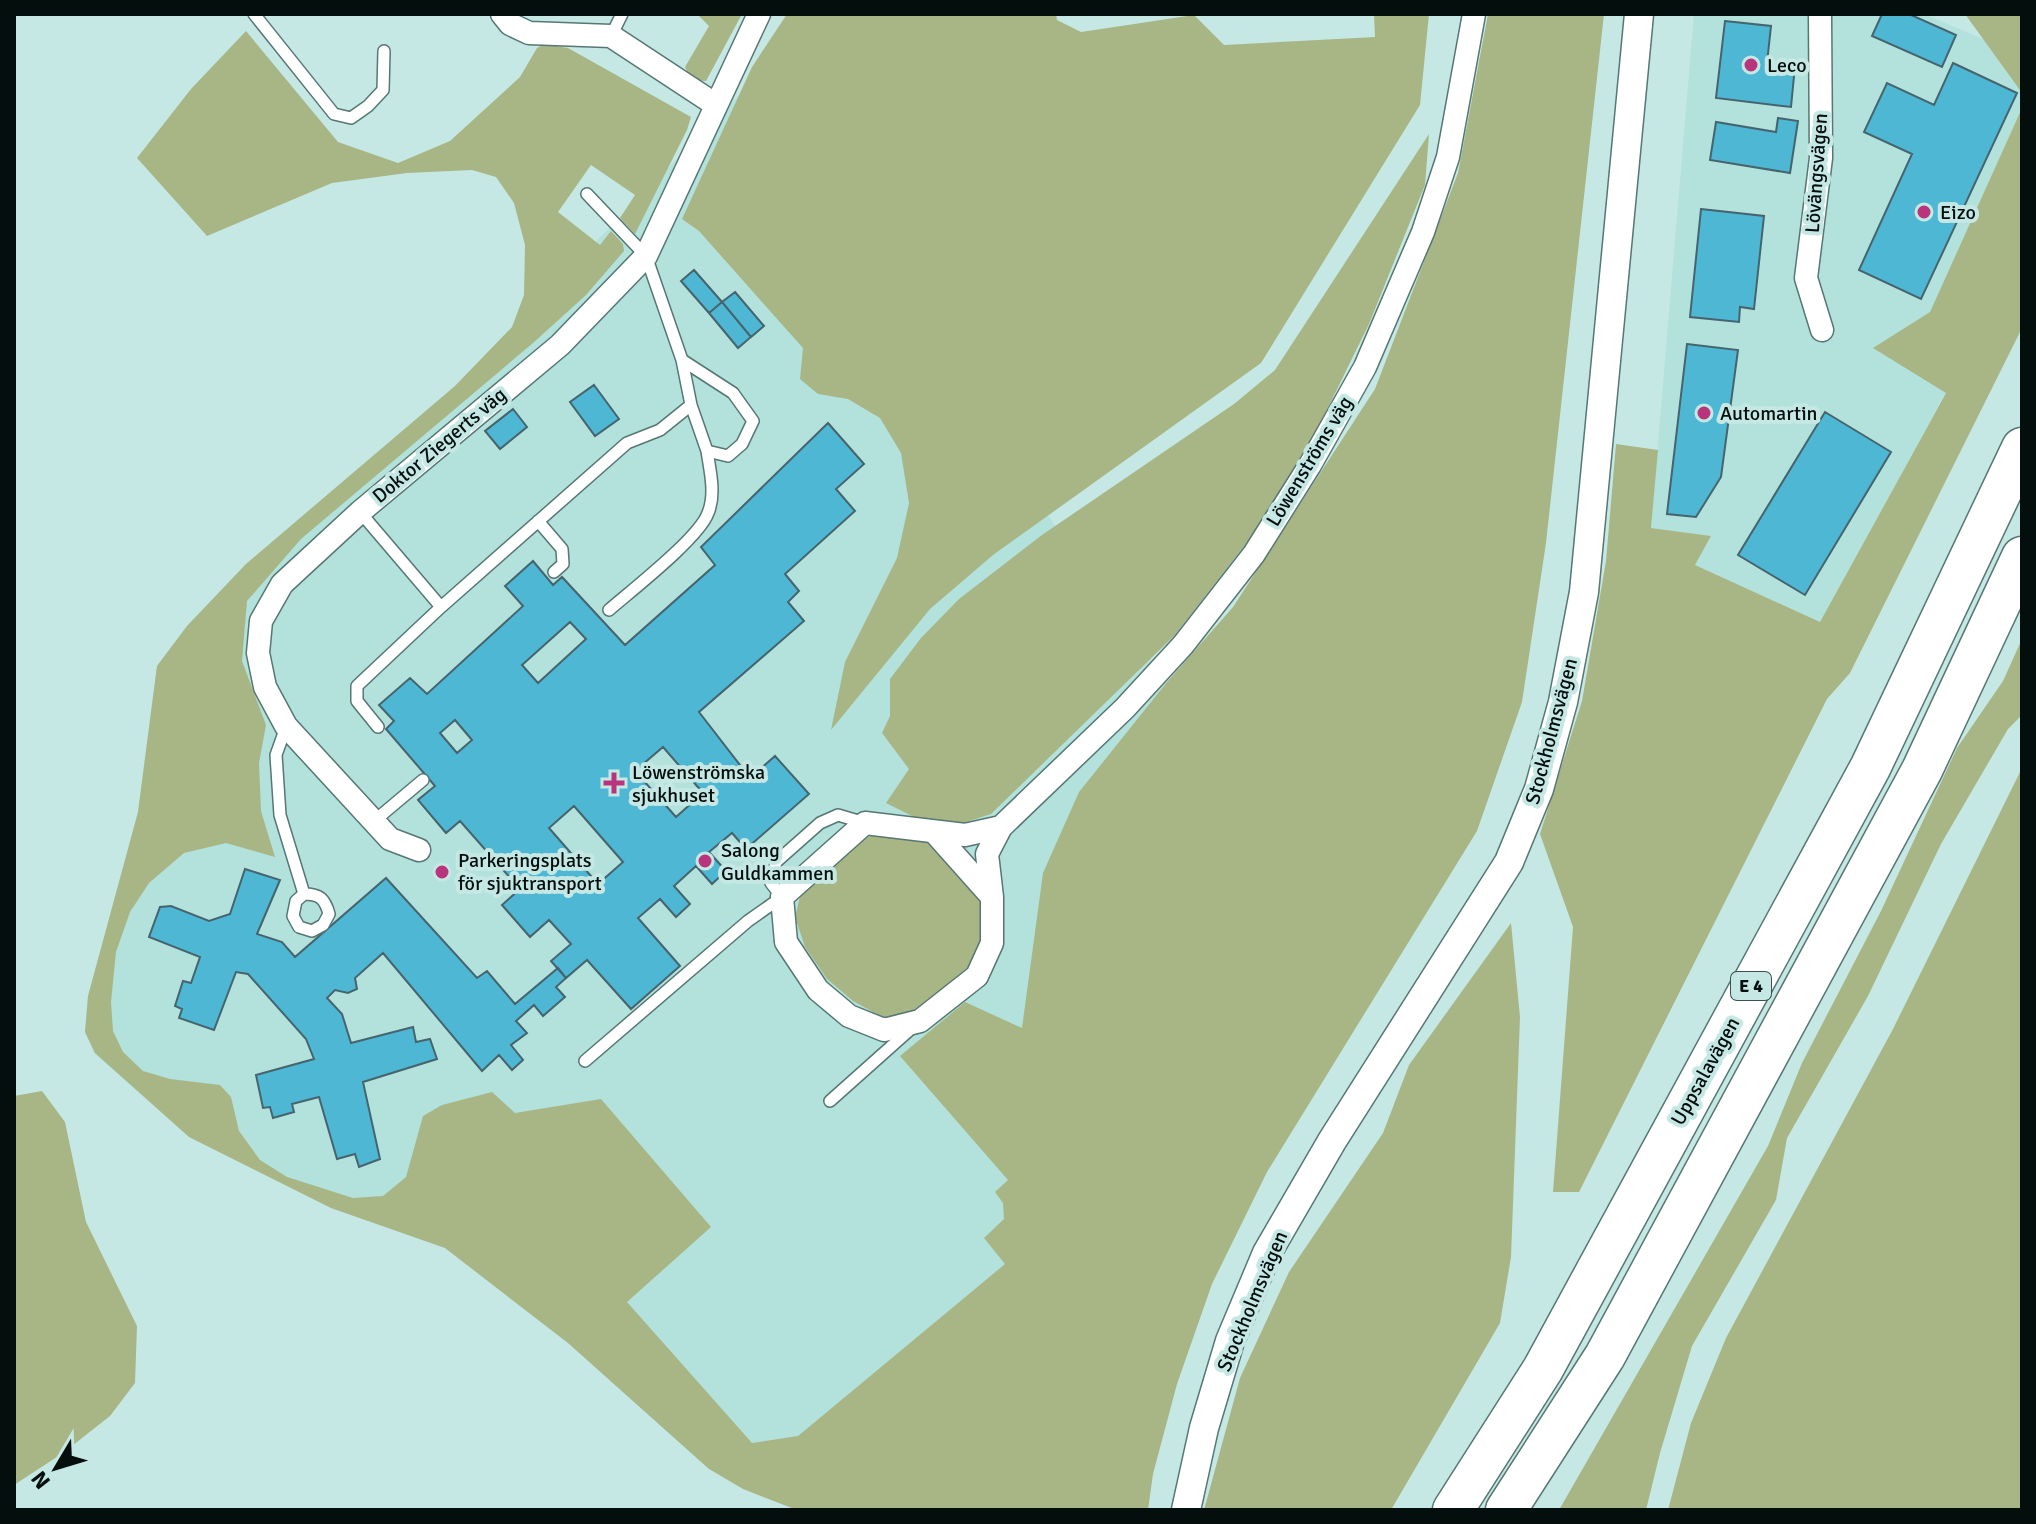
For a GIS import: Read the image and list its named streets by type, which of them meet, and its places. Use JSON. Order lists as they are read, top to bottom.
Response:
{
  "streets": {
    "highway": ["E 4", "Uppsalavägen"],
    "street": [
      "Lövängsvägen",
      "Doktor Ziegerts väg",
      "Löwenströms väg",
      "Stockholmsvägen"
    ]
  },
  "places": {
    "other": [
      "Leco",
      "Eizo",
      "Automartin",
      "Salong Guldkammen",
      "Parkeringsplats för sjuktransport"
    ],
    "health": ["Löwenströmska sjukhuset"]
  },
  "north": "bottom left"
}
